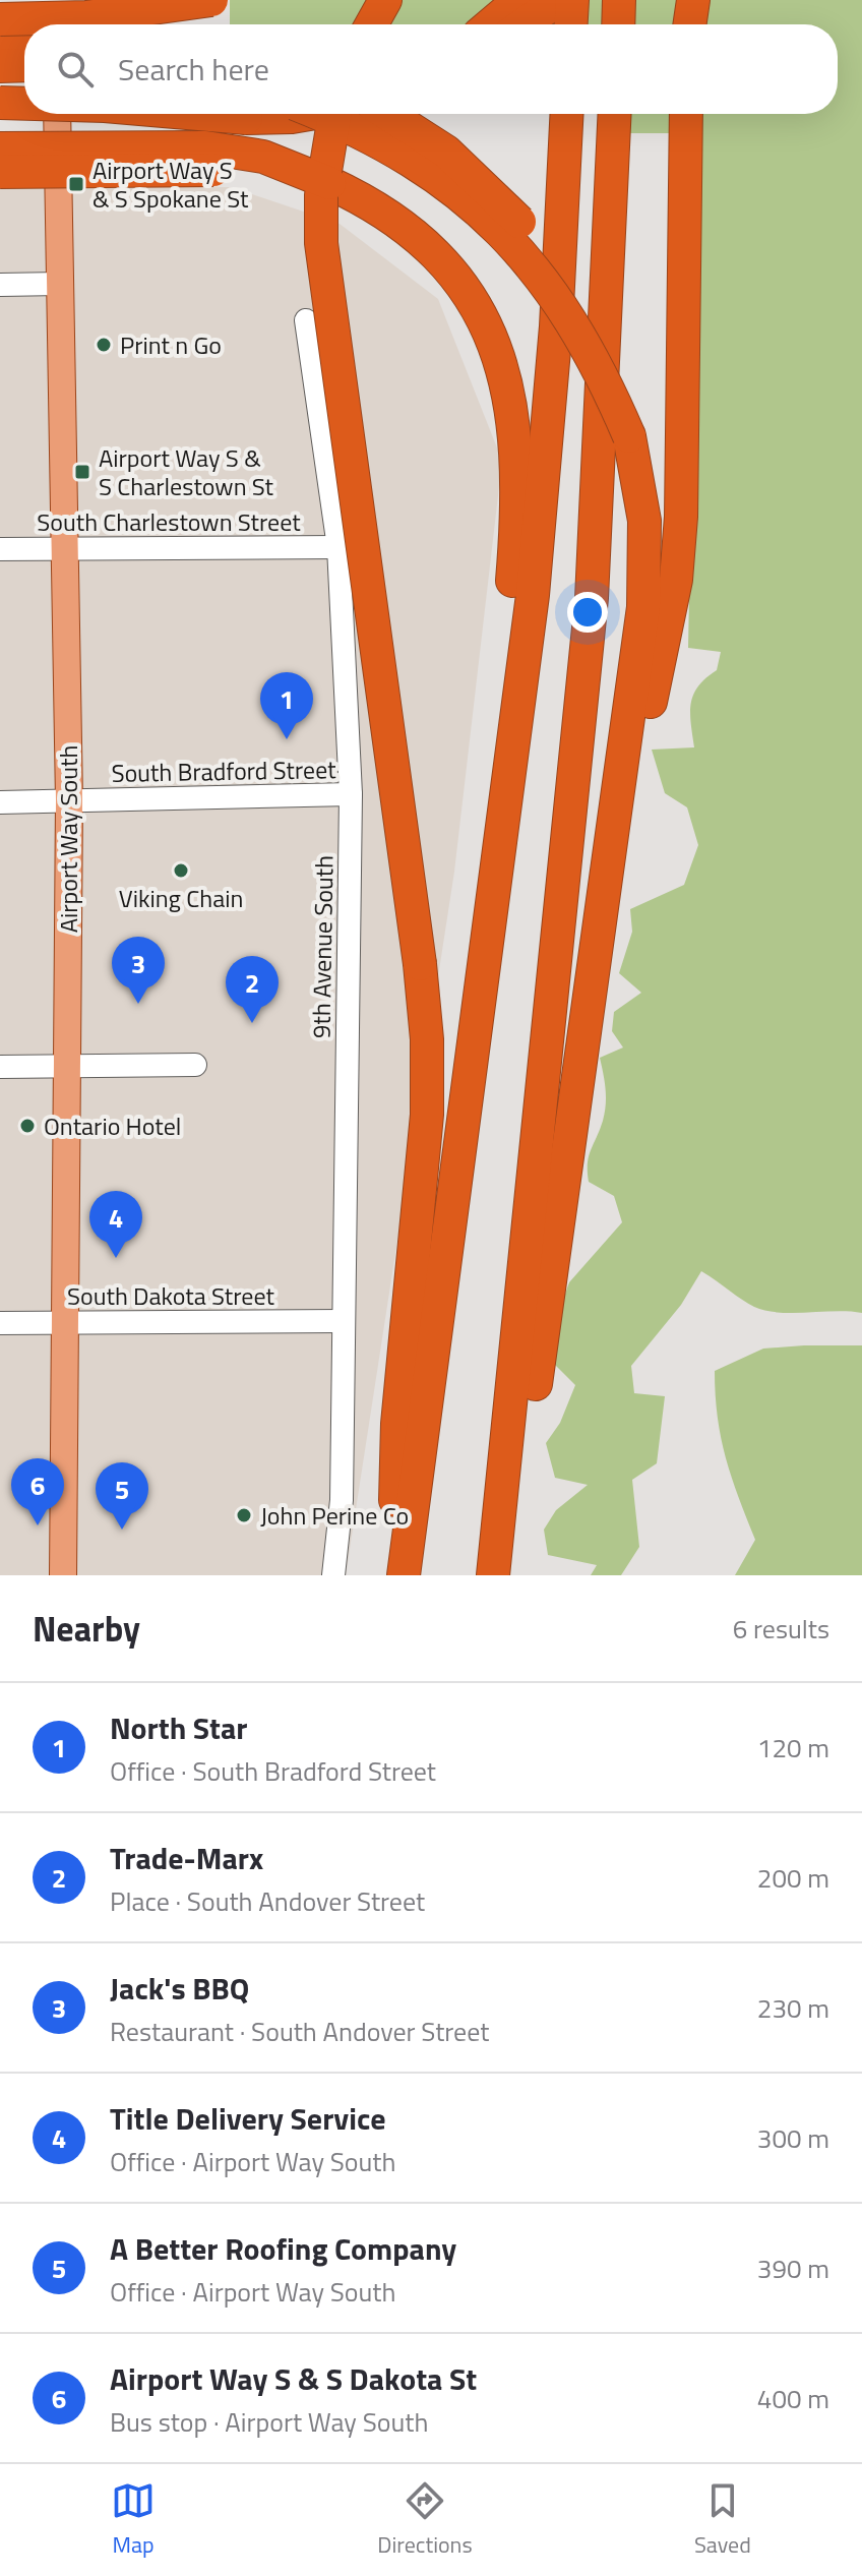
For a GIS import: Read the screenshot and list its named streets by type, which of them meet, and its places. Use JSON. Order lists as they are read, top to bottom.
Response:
{
  "streets": {
    "main road": ["Airport Way South"],
    "street": [
      "South Charlestown Street",
      "South Bradford Street",
      "9th Avenue South",
      "South Dakota Street"
    ]
  },
  "crossings": [
    ["South Charlestown Street", "Airport Way South"],
    ["South Charlestown Street", "9th Avenue South"],
    ["South Bradford Street", "Airport Way South"],
    ["South Bradford Street", "9th Avenue South"],
    ["Airport Way South", "South Dakota Street"],
    ["9th Avenue South", "South Dakota Street"]
  ],
  "places": {
    "transit": ["Airport Way S & S Spokane St", "Airport Way S & S Charlestown St"],
    "other": [
      "Print n Go",
      "Viking Chain",
      "Ontario Hotel",
      "John Perine Co"
    ]
  },
  "page": {
    "search": "Search here",
    "pins": [
      "1",
      "3",
      "2",
      "4",
      "6",
      "5"
    ],
    "heading": ["Nearby", "6 results"],
    "list": [
      {
        "mark": "1",
        "name": "North Star",
        "note": "Office · South Bradford Street",
        "value": "120 m"
      },
      {
        "mark": "2",
        "name": "Trade-Marx",
        "note": "Place · South Andover Street",
        "value": "200 m"
      },
      {
        "mark": "3",
        "name": "Jack's BBQ",
        "note": "Restaurant · South Andover Street",
        "value": "230 m"
      },
      {
        "mark": "4",
        "name": "Title Delivery Service",
        "note": "Office · Airport Way South",
        "value": "300 m"
      },
      {
        "mark": "5",
        "name": "A Better Roofing Company",
        "note": "Office · Airport Way South",
        "value": "390 m"
      },
      {
        "mark": "6",
        "name": "Airport Way S & S Dakota St",
        "note": "Bus stop · Airport Way South",
        "value": "400 m"
      }
    ],
    "nav": ["Map", "Directions", "Saved"]
  }
}
